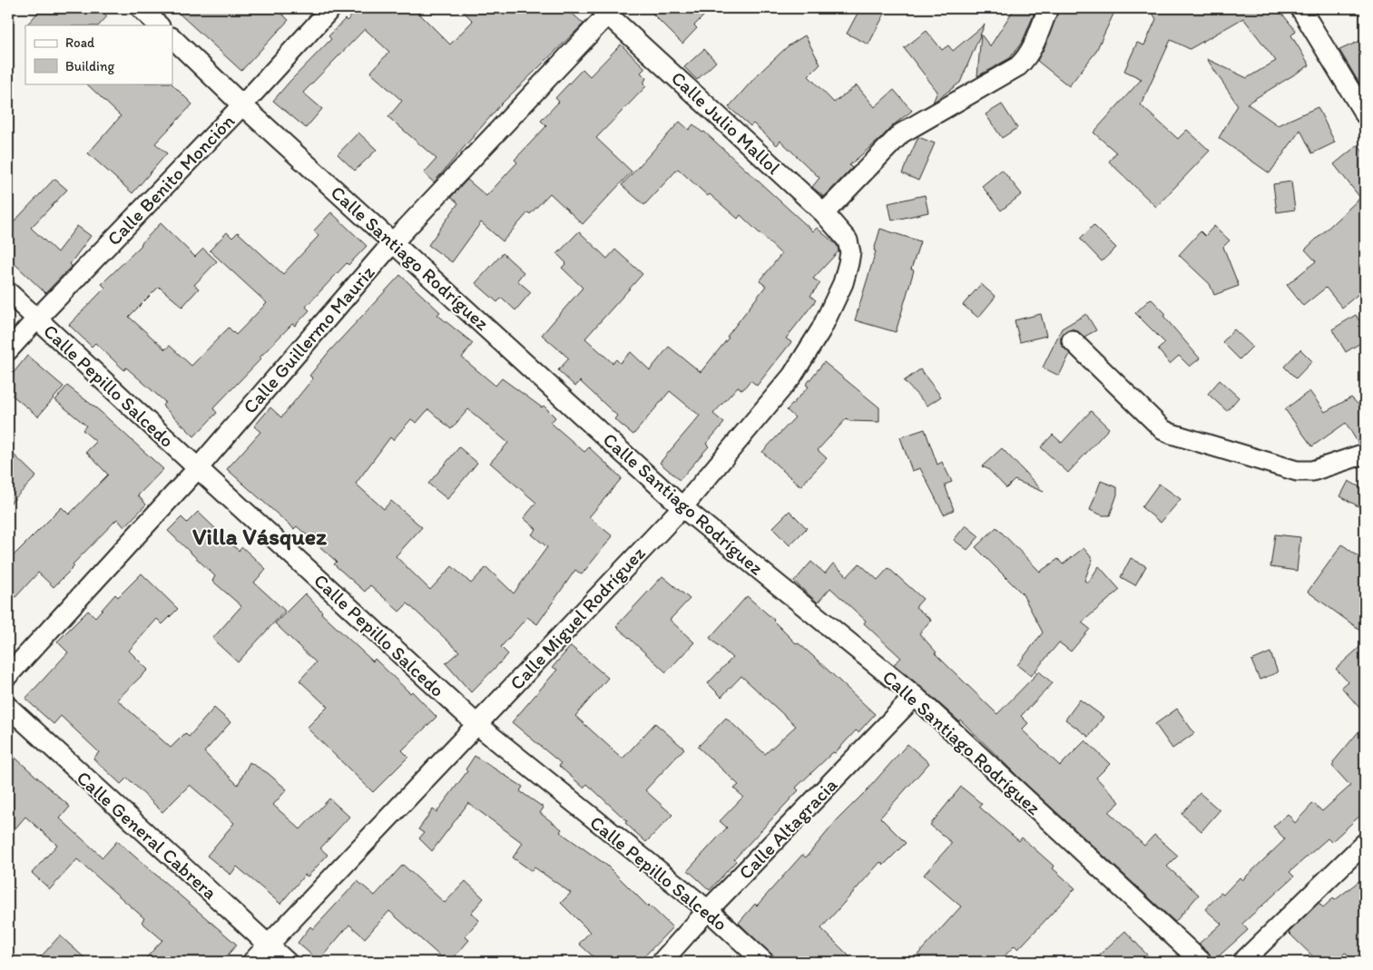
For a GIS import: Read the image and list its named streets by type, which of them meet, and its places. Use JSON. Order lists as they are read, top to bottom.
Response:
{
  "streets": {
    "street": [
      "Calle Julio Mallol",
      "Calle Benito Monción",
      "Calle Santiago Rodríguez",
      "Calle Guillermo Mauriz",
      "Calle Pepillo Salcedo",
      "Calle Miguel Rodríguez",
      "Calle Altagracia",
      "Calle General Cabrera"
    ]
  },
  "crossings": [
    ["Calle Julio Mallol", "Calle Guillermo Mauriz"],
    ["Calle Julio Mallol", "Calle Miguel Rodríguez"],
    ["Calle Benito Monción", "Calle Santiago Rodríguez"],
    ["Calle Benito Monción", "Calle Pepillo Salcedo"],
    ["Calle Santiago Rodríguez", "Calle Guillermo Mauriz"],
    ["Calle Santiago Rodríguez", "Calle Miguel Rodríguez"],
    ["Calle Santiago Rodríguez", "Calle Altagracia"],
    ["Calle Guillermo Mauriz", "Calle Pepillo Salcedo"],
    ["Calle Pepillo Salcedo", "Calle Miguel Rodríguez"],
    ["Calle Pepillo Salcedo", "Calle Altagracia"],
    ["Calle Miguel Rodríguez", "Calle General Cabrera"]
  ],
  "districts": ["Villa Vásquez"],
  "legend": ["Road", "Building"]
}
